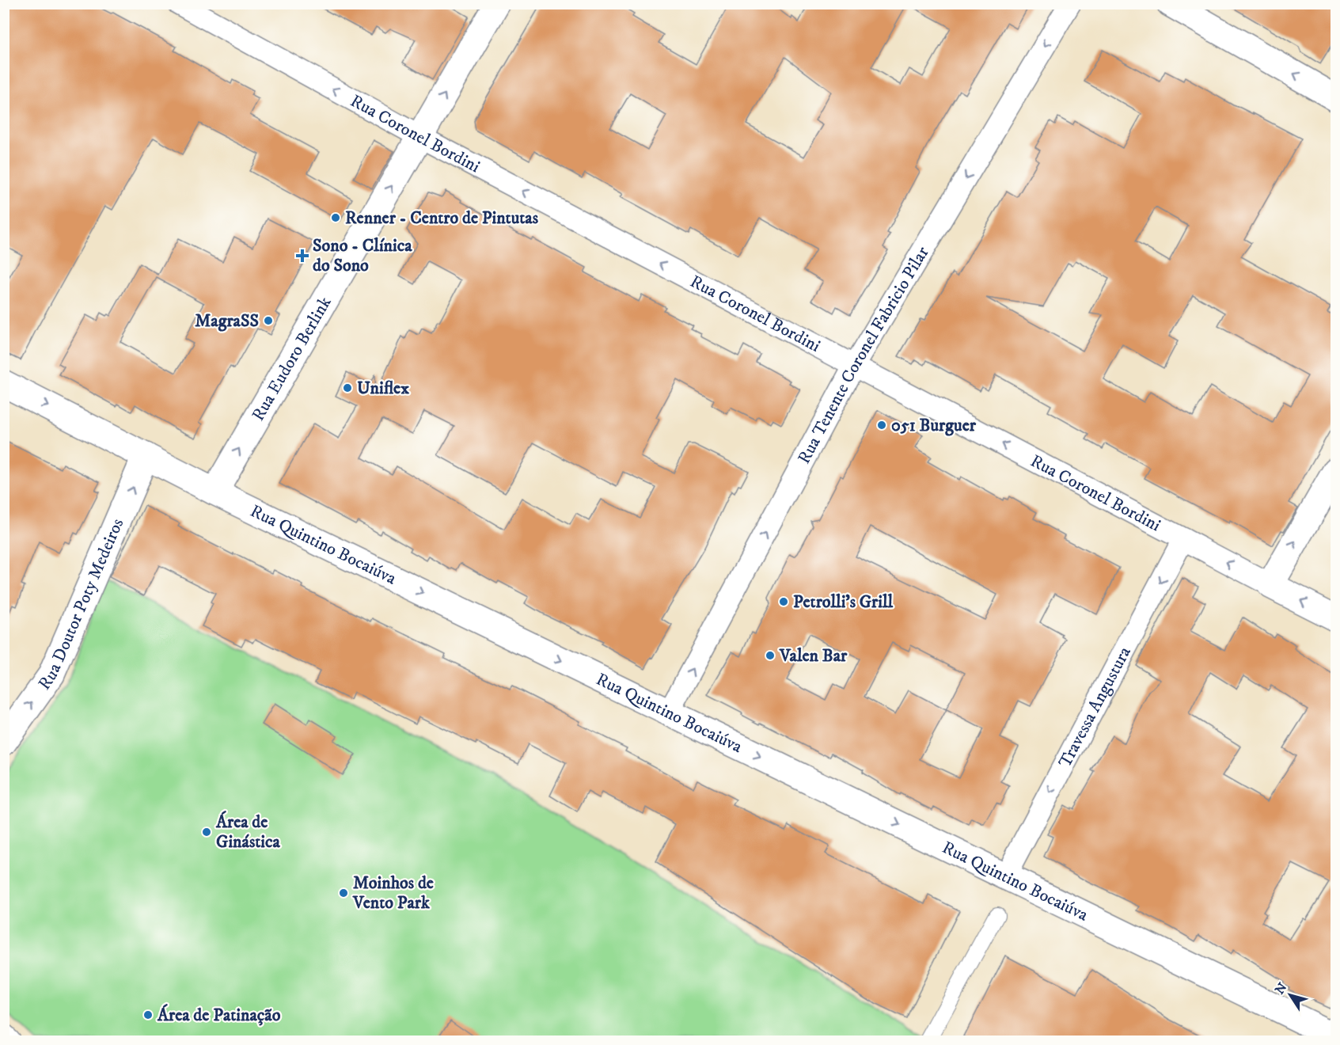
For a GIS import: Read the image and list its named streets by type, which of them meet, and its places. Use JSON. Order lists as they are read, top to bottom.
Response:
{
  "streets": {
    "street": [
      "Rua Coronel Bordini",
      "Rua Tenente Coronel Fabricio Pilar",
      "Rua Eudoro Berlink",
      "Rua Quintino Bocaiúva",
      "Rua Doutor Poty Medeiros",
      "Travessa Angustura"
    ]
  },
  "crossings": [
    ["Rua Coronel Bordini", "Rua Tenente Coronel Fabricio Pilar"],
    ["Rua Coronel Bordini", "Rua Eudoro Berlink"],
    ["Rua Coronel Bordini", "Travessa Angustura"],
    ["Rua Tenente Coronel Fabricio Pilar", "Rua Quintino Bocaiúva"],
    ["Rua Eudoro Berlink", "Rua Quintino Bocaiúva"],
    ["Rua Quintino Bocaiúva", "Rua Doutor Poty Medeiros"],
    ["Rua Quintino Bocaiúva", "Travessa Angustura"]
  ],
  "one_way": [
    "Rua Coronel Bordini",
    "Rua Eudoro Berlink",
    "Rua Quintino Bocaiúva",
    "Rua Doutor Poty Medeiros",
    "Travessa Angustura"
  ],
  "places": {
    "other": [
      "Renner - Centro de Pintutas",
      "MagraSS",
      "Uniflex",
      "051 Burguer",
      "Petrolli's Grill",
      "Valen Bar",
      "Área de Ginástica",
      "Moinhos de Vento Park",
      "Área de Patinação"
    ],
    "health": ["Sono - Clínica do Sono"]
  },
  "north": "top left"
}
